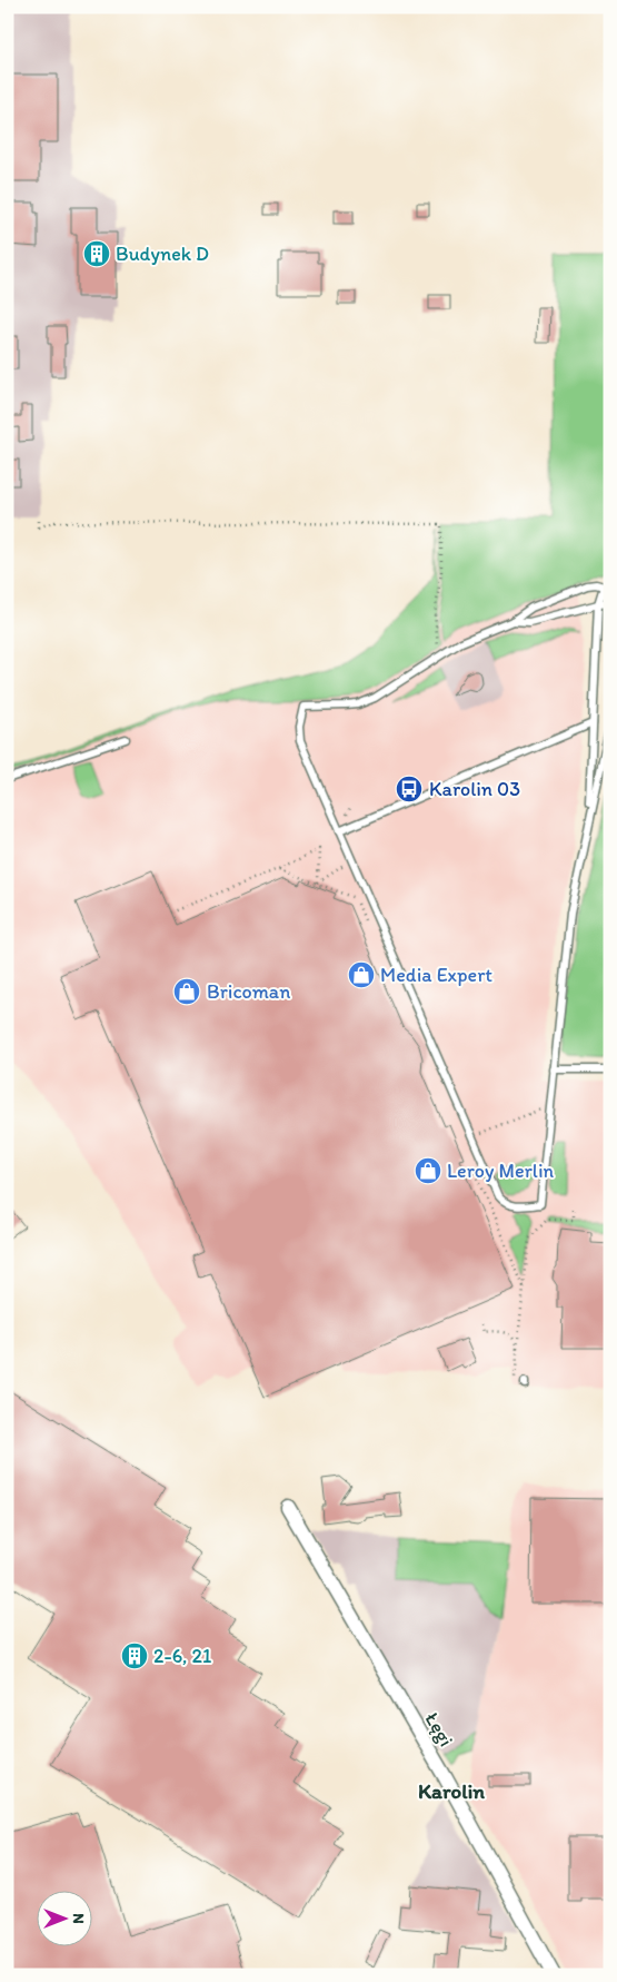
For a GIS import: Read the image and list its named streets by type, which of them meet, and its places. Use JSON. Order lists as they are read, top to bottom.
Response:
{
  "streets": {
    "street": ["Łęgi"]
  },
  "districts": ["Karolin"],
  "places": {
    "building": ["Budynek D", "2-6, 21"],
    "bus stop": ["Karolin 03"],
    "shop": ["Media Expert", "Bricoman", "Leroy Merlin"]
  },
  "north": "right"
}
